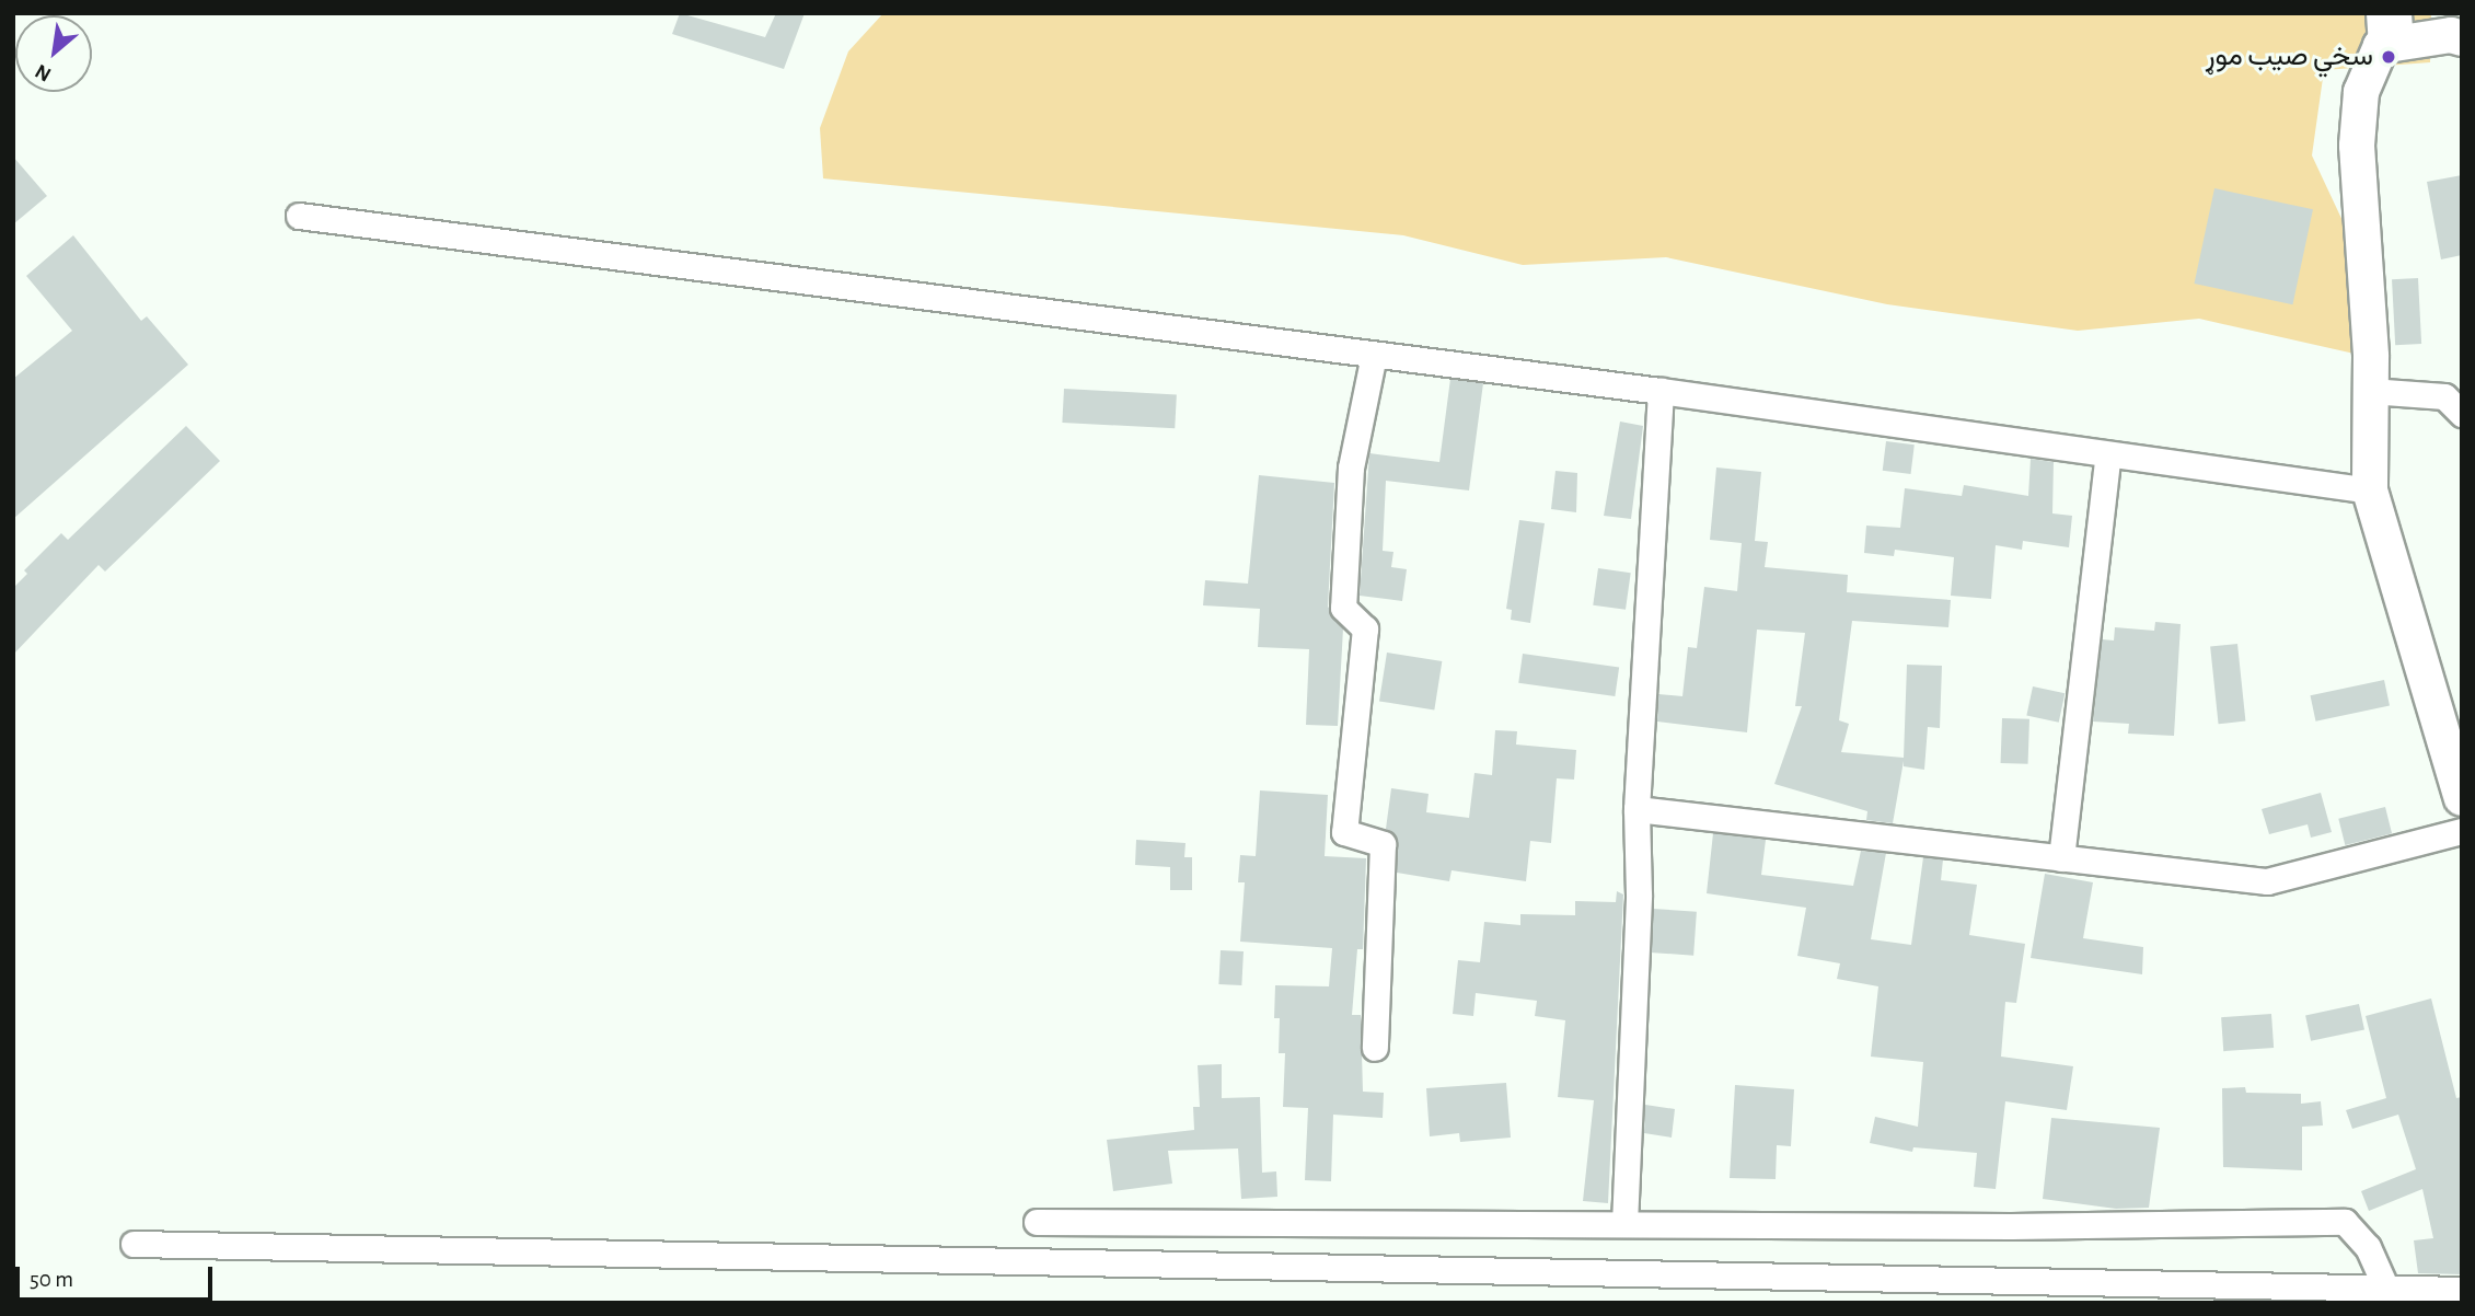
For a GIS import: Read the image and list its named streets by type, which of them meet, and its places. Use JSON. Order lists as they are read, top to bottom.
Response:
{
  "places": ["سخي صیب موړ"],
  "scale_bar": "50 m",
  "north": "bottom left"
}
